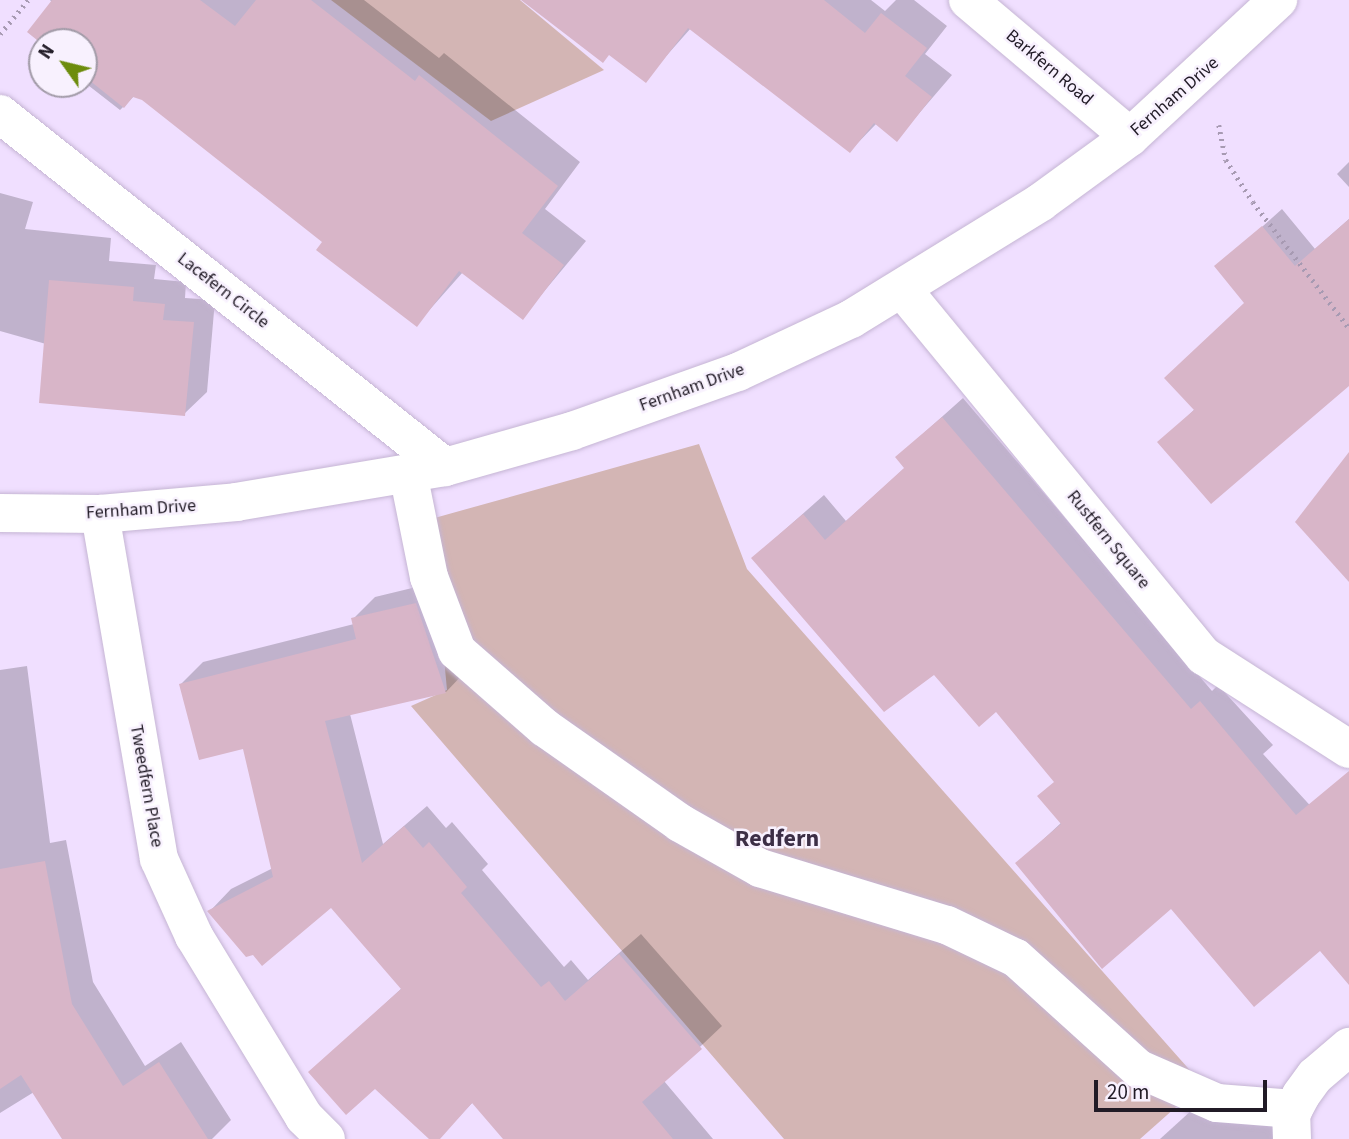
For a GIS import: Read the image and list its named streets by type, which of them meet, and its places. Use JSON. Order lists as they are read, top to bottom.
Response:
{
  "streets": {
    "street": [
      "Barkfern Road",
      "Fernham Drive",
      "Lacefern Circle",
      "Rustfern Square",
      "Tweedfern Place"
    ]
  },
  "crossings": [
    ["Barkfern Road", "Fernham Drive"],
    ["Fernham Drive", "Lacefern Circle"],
    ["Fernham Drive", "Rustfern Square"],
    ["Fernham Drive", "Tweedfern Place"]
  ],
  "districts": ["Redfern"],
  "scale_bar": "20 m",
  "north": "top left"
}
